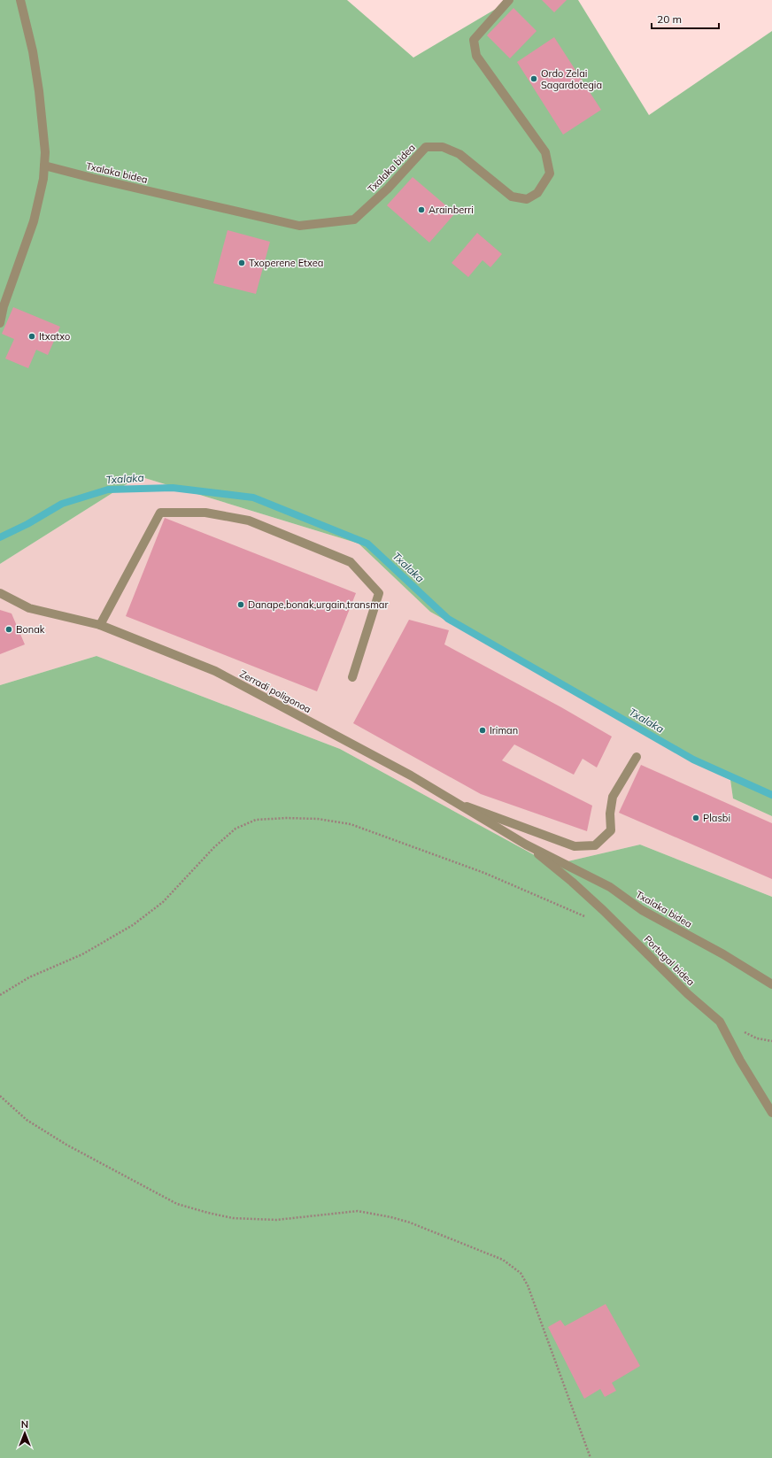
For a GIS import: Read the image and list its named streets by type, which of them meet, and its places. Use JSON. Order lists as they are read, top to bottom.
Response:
{
  "streets": {
    "street": ["Txalaka bidea", "Zerradi poligonoa", "Portugal bidea"]
  },
  "crossings": [
    ["Txalaka bidea", "Zerradi poligonoa"],
    ["Txalaka bidea", "Portugal bidea"],
    ["Zerradi poligonoa", "Portugal bidea"]
  ],
  "water": ["Txalaka"],
  "places": [
    "Ordo Zelai Sagardotegia",
    "Arainberri",
    "Txoperene Etxea",
    "Itxatxo",
    "Danape,bonak,urgain,transmar",
    "Bonak",
    "Iriman",
    "Plasbi"
  ],
  "scale_bar": "20 m",
  "north": "top"
}
